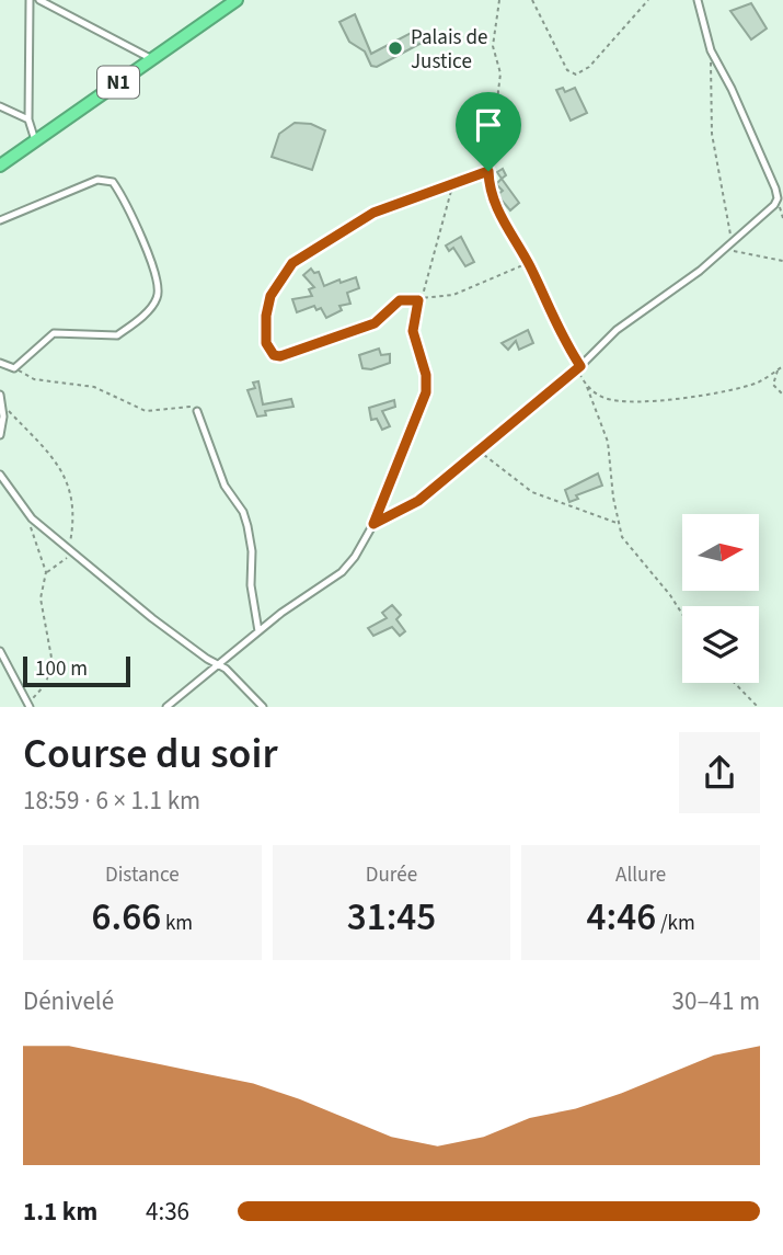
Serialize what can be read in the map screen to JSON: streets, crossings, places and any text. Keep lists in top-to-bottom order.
{
  "streets": {
    "highway": ["N1"]
  },
  "places": ["Palais de Justice"],
  "scale_bar": "100 m",
  "north": "right",
  "page": {
    "scale": "100 m",
    "heading": ["Course du soir", "18:59 · 6 × 1.1 km"],
    "stats": [
      ["Distance", "6.66 km"],
      ["Durée", "31:45"],
      ["Allure", "4:46 /km"]
    ],
    "chart": ["Dénivelé", "30–41 m"],
    "list": [
      {
        "name": "1.1 km",
        "note": "4:36"
      }
    ]
  }
}
